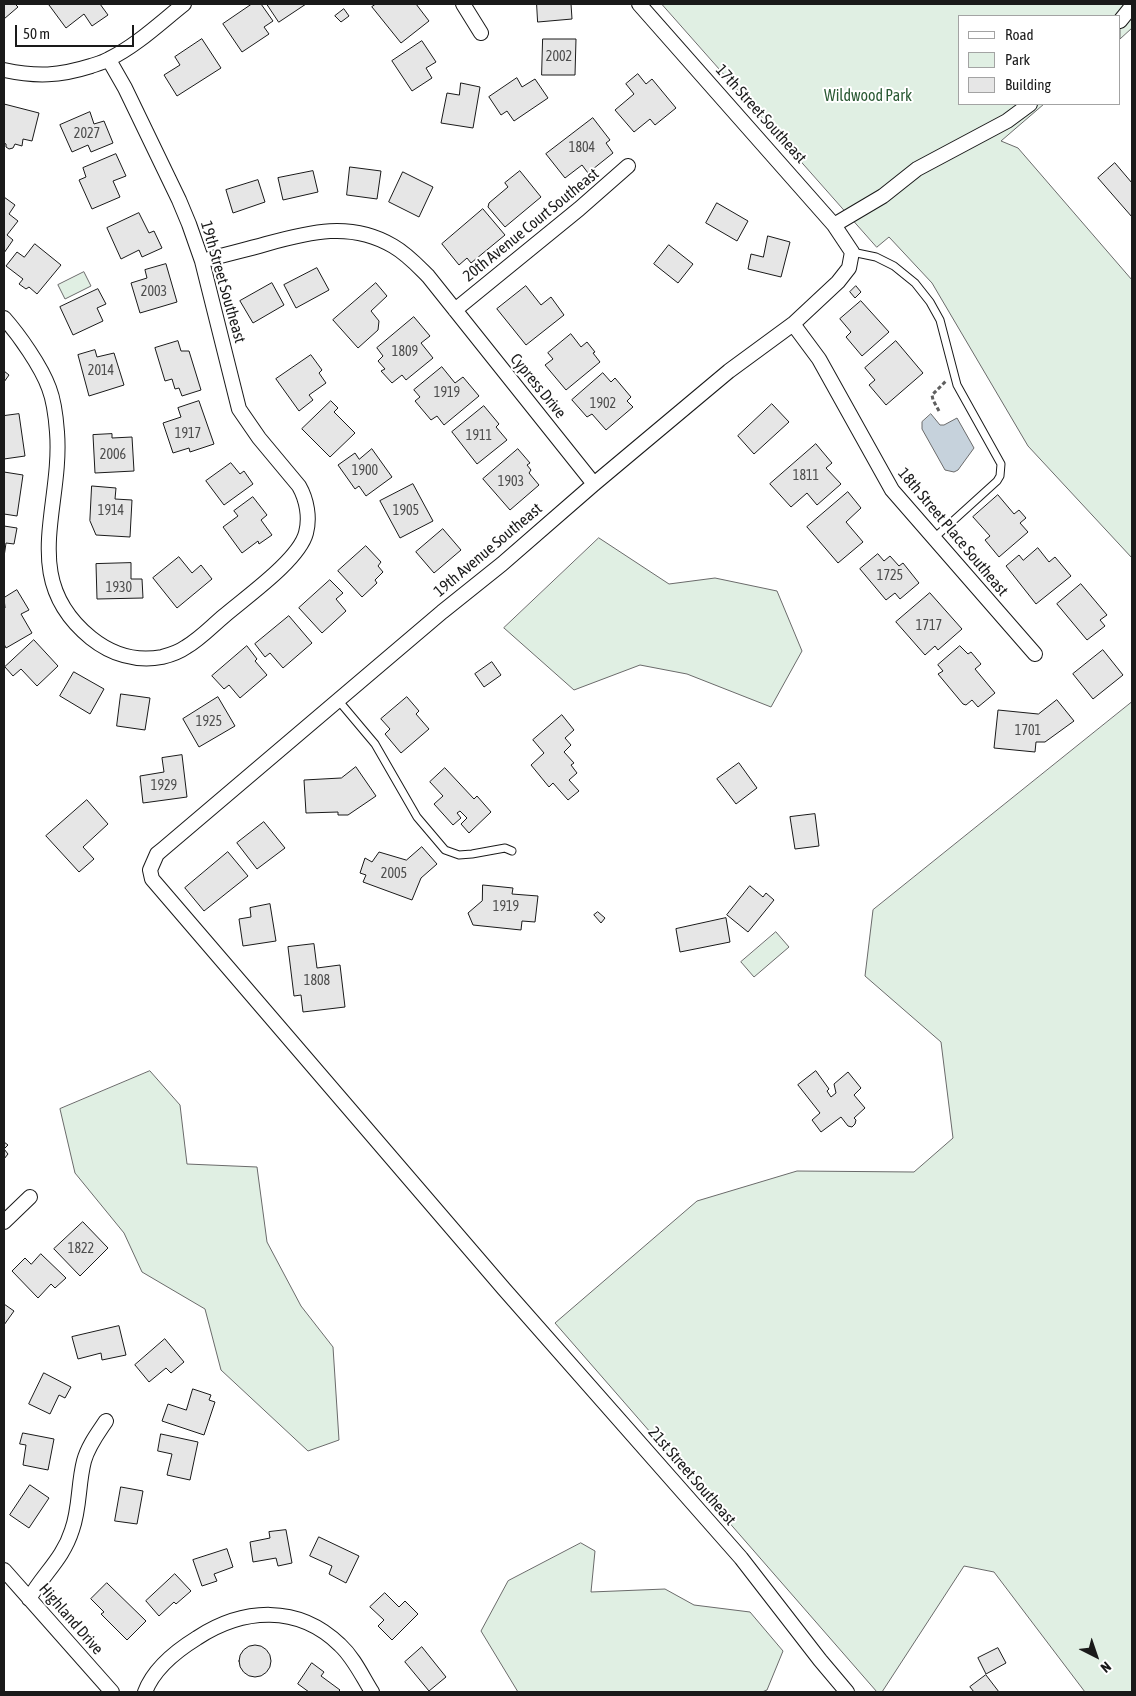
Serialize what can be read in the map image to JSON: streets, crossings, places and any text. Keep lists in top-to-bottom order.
{
  "streets": {
    "street": [
      "17th Street Southeast",
      "20th Avenue Court Southeast",
      "19th Street Southeast",
      "Cypress Drive",
      "18th Street Place Southeast",
      "19th Avenue Southeast",
      "21st Street Southeast",
      "Highland Drive"
    ]
  },
  "crossings": [
    ["17th Street Southeast", "19th Avenue Southeast"],
    ["20th Avenue Court Southeast", "Cypress Drive"],
    ["19th Street Southeast", "Cypress Drive"],
    ["Cypress Drive", "19th Avenue Southeast"],
    ["18th Street Place Southeast", "19th Avenue Southeast"],
    ["19th Avenue Southeast", "21st Street Southeast"]
  ],
  "parks": ["Wildwood Park"],
  "house_numbers": [
    "2002",
    "2027",
    "1804",
    "2003",
    "1809",
    "2014",
    "1919",
    "1902",
    "1917",
    "1911",
    "2006",
    "1900",
    "1811",
    "1903",
    "1914",
    "1905",
    "1725",
    "1930",
    "1717",
    "1925",
    "1701",
    "1929",
    "2005",
    "1919",
    "1808",
    "1822"
  ],
  "legend": ["Road", "Park", "Building"],
  "scale_bar": "50 m",
  "north": "bottom right"
}
